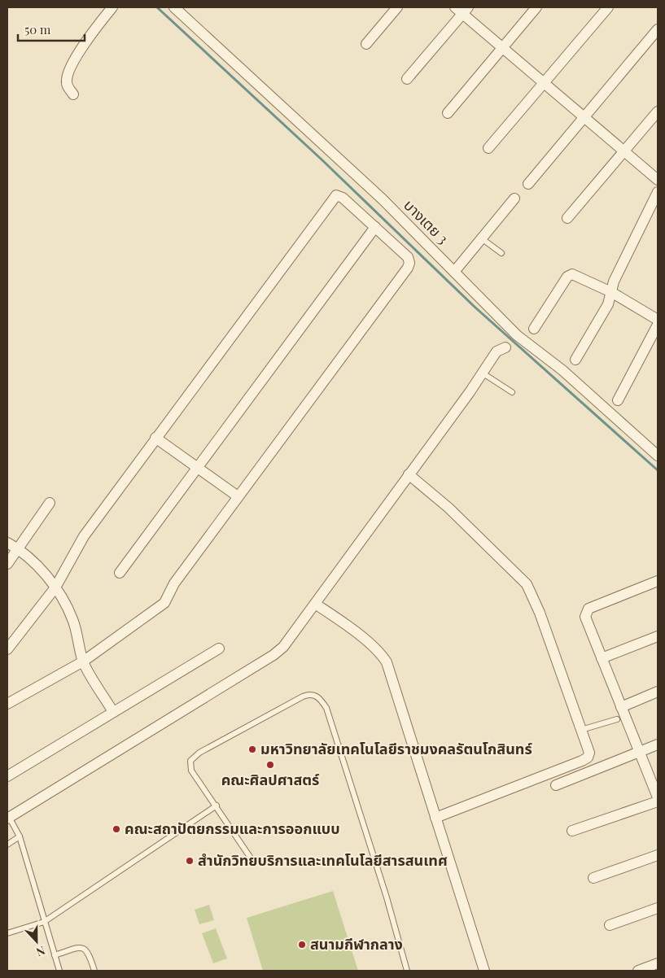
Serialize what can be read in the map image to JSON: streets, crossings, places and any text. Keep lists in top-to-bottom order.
{
  "streets": {
    "street": ["บางเตย 3"]
  },
  "places": [
    "มหาวิทยาลัยเทคโนโลยีราชมงคลรัตนโกสินทร์",
    "คณะศิลปศาสตร์",
    "คณะสถาปัตยกรรมและการออกแบบ",
    "สำนักวิทยบริการและเทคโนโลยีสารสนเทศ",
    "สนามกีฬากลาง"
  ],
  "scale_bar": "50 m",
  "north": "bottom"
}
